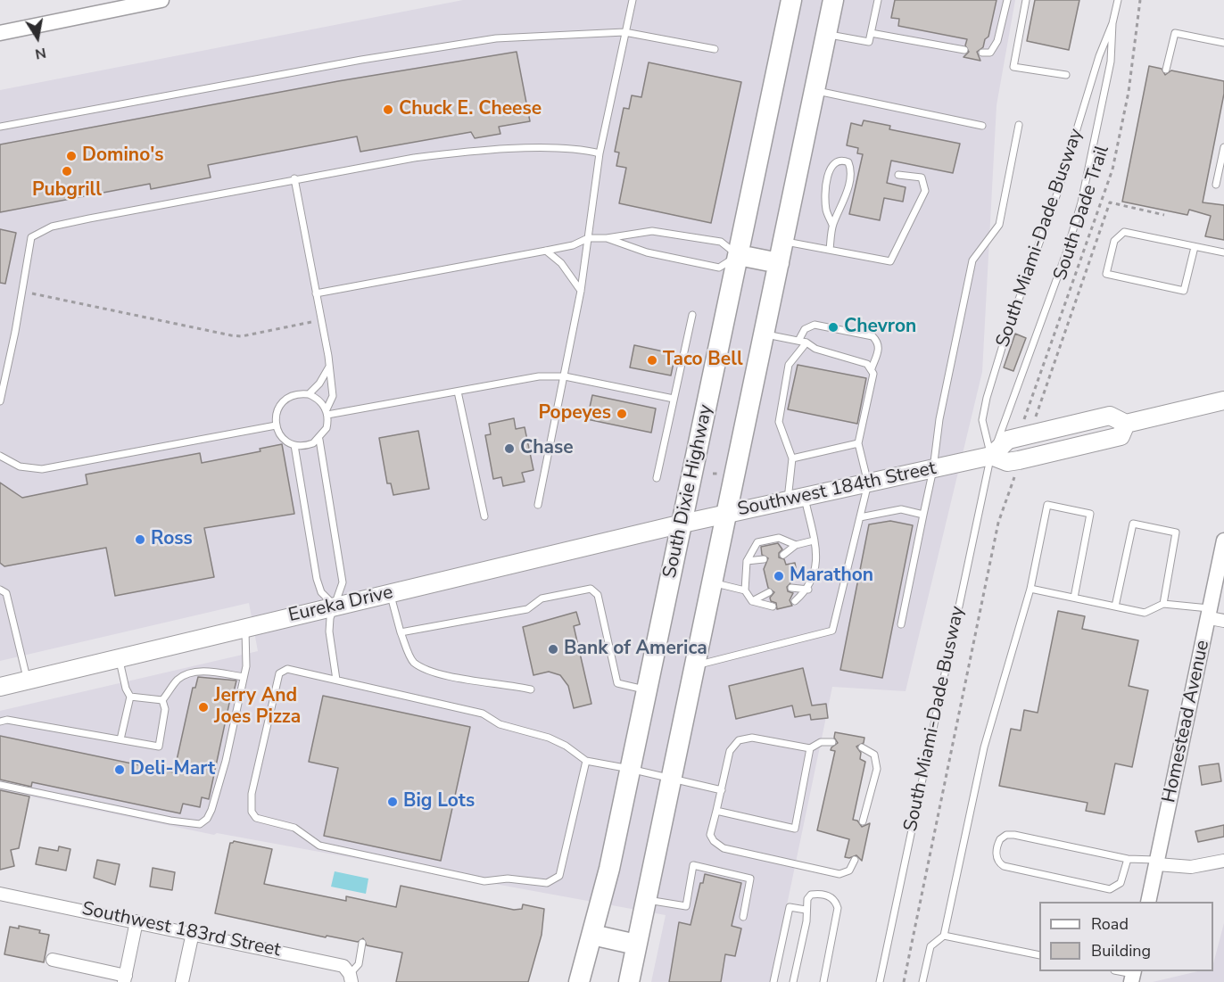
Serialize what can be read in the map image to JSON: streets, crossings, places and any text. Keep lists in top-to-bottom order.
{
  "streets": {
    "highway": ["South Dixie Highway"],
    "main road": ["Southwest 184th Street", "Eureka Drive"],
    "street": ["Homestead Avenue", "Southwest 183rd Street"],
    "lane": ["South Miami-Dade Busway"],
    "path": ["South Dade Trail"]
  },
  "crossings": [
    ["South Miami-Dade Busway", "Southwest 184th Street"],
    ["Southwest 184th Street", "South Dixie Highway"],
    ["Southwest 184th Street", "Eureka Drive"],
    ["South Dixie Highway", "Eureka Drive"]
  ],
  "places": [
    "Chuck E. Cheese",
    "Domino's",
    "Pubgrill",
    "Chevron",
    "Taco Bell",
    "Popeyes",
    "Chase",
    "Ross",
    "Marathon",
    "Bank of America",
    "Jerry And Joes Pizza",
    "Deli-Mart",
    "Big Lots"
  ],
  "legend": ["Road", "Building"],
  "north": "bottom"
}
